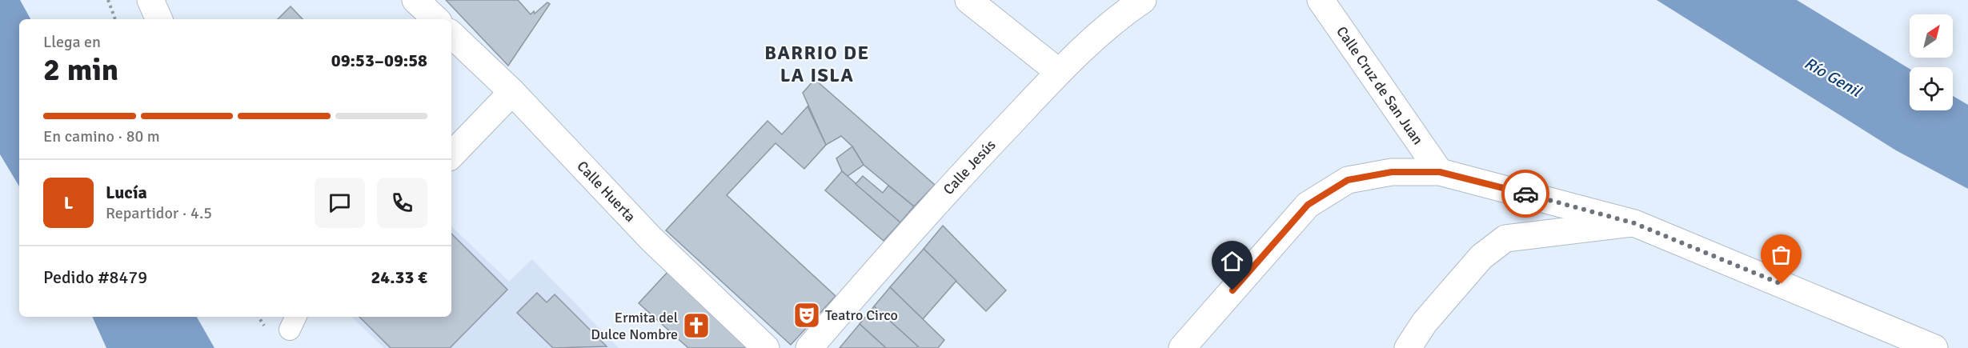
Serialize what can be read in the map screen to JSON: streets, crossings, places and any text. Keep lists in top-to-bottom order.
{
  "streets": {
    "street": ["Calle Cruz de San Juan", "Calle Jesús", "Calle Huerta"]
  },
  "districts": ["BARRIO DE LA ISLA"],
  "water": ["Río Genil"],
  "places": {
    "theatre": ["Teatro Circo"],
    "church": ["Ermita del Dulce Nombre"]
  },
  "north": "top right",
  "page": {
    "heading": ["2 min", "Llega en", "09:53–09:58"],
    "panel": [
      "Lucía",
      "Repartidor · 4.5",
      "Pedido #8479",
      "24.33 €"
    ],
    "bar": "En camino · 80 m",
    "round": "L"
  }
}
